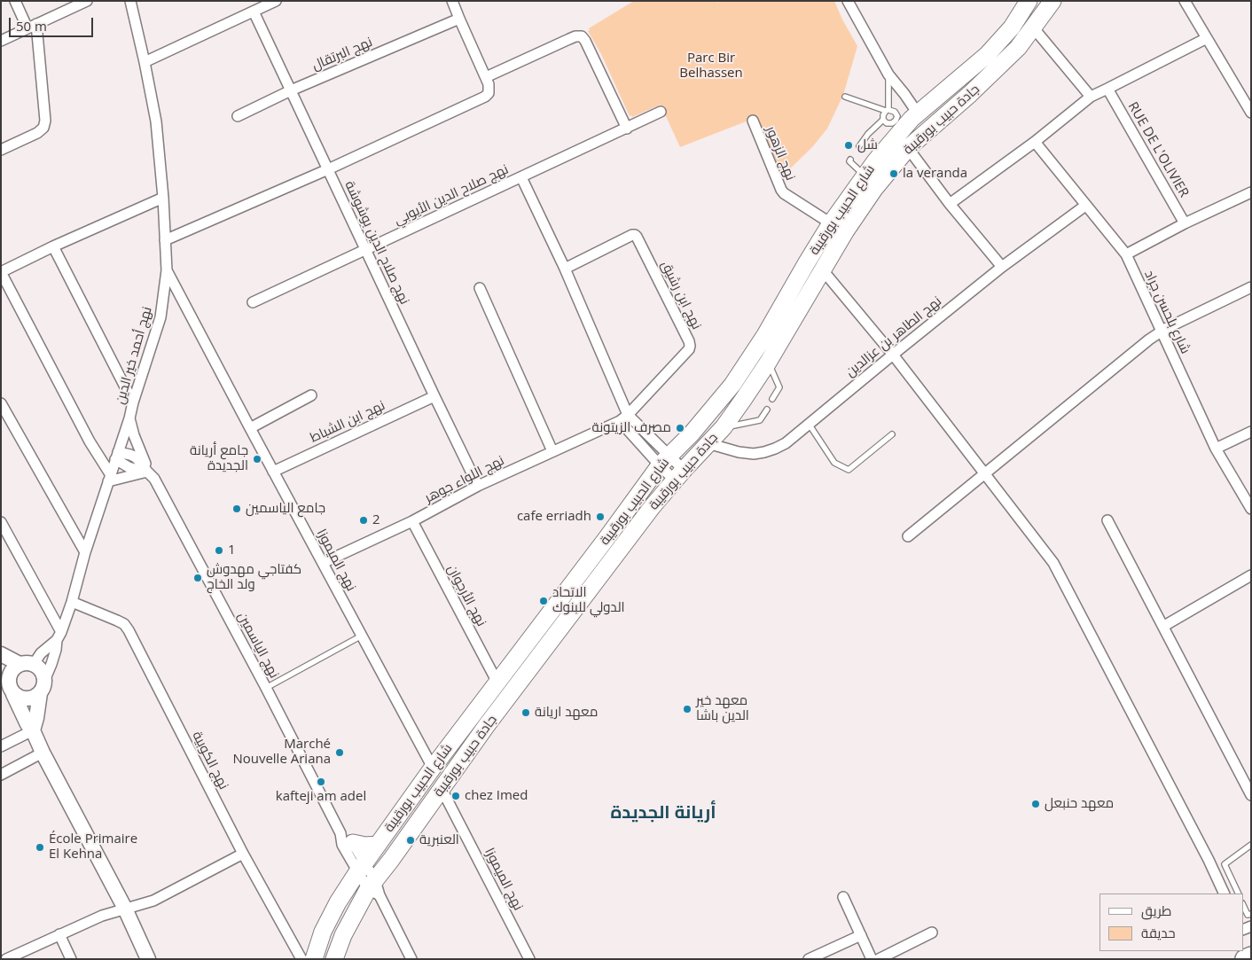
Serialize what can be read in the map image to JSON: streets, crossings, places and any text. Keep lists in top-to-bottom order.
{
  "streets": {
    "main road": ["جادة حبيب بورقيبة", "شارع الحبيب بورقيبة"],
    "street": [
      "نهج البرتقال",
      "RUE DE L'OLIVIER",
      "نهج الزهور",
      "نهج صلاح الدين الأيوبي",
      "نهج صلاح الدين بوشوشة",
      "نهج ابن رشيق",
      "شارع بلحسن جراد",
      "نهج الطاهر بن عزالدين",
      "نهج أحمد خير الدين",
      "نهج ابن الشباط",
      "نهج اللواء جوهر",
      "نهج الميموزا",
      "نهج الأرجوان",
      "نهج الياسمين",
      "نهج الكوبية"
    ]
  },
  "crossings": [
    ["نهج البرتقال", "نهج صلاح الدين بوشوشة"],
    ["جادة حبيب بورقيبة", "شارع الحبيب بورقيبة"],
    ["جادة حبيب بورقيبة", "نهج الطاهر بن عزالدين"],
    ["جادة حبيب بورقيبة", "نهج الميموزا"],
    ["جادة حبيب بورقيبة", "نهج الياسمين"],
    ["نهج الزهور", "شارع الحبيب بورقيبة"],
    ["نهج صلاح الدين الأيوبي", "نهج صلاح الدين بوشوشة"],
    ["شارع الحبيب بورقيبة", "نهج الميموزا"],
    ["شارع الحبيب بورقيبة", "نهج الأرجوان"],
    ["شارع الحبيب بورقيبة", "نهج الياسمين"],
    ["نهج صلاح الدين بوشوشة", "نهج ابن الشباط"],
    ["نهج صلاح الدين بوشوشة", "نهج اللواء جوهر"],
    ["نهج ابن رشيق", "نهج اللواء جوهر"],
    ["شارع بلحسن جراد", "نهج الطاهر بن عزالدين"],
    ["نهج أحمد خير الدين", "نهج الميموزا"],
    ["نهج أحمد خير الدين", "نهج الياسمين"],
    ["نهج أحمد خير الدين", "نهج الكوبية"],
    ["نهج ابن الشباط", "نهج الميموزا"],
    ["نهج اللواء جوهر", "نهج الميموزا"],
    ["نهج اللواء جوهر", "نهج الأرجوان"]
  ],
  "districts": ["أريانة الجديدة"],
  "parks": ["Parc Bir Belhassen"],
  "places": [
    "شل",
    "la veranda",
    "مصرف الزيتونة",
    "جامع أريانة الجديدة",
    "جامع الياسمين",
    "cafe erriadh",
    "2",
    "1",
    "كفتاجي مهدوش ولد الخاج",
    "الاتحاد الدولي للبنوك",
    "معهد خير الدين باشا",
    "معهد اريانة",
    "Marché Nouvelle Ariana",
    "kafteji am adel",
    "chez Imed",
    "معهد حنبعل",
    "العنبرية",
    "École Primaire El Kehna"
  ],
  "legend": ["طريق", "حديقة"],
  "scale_bar": "50 m"
}
